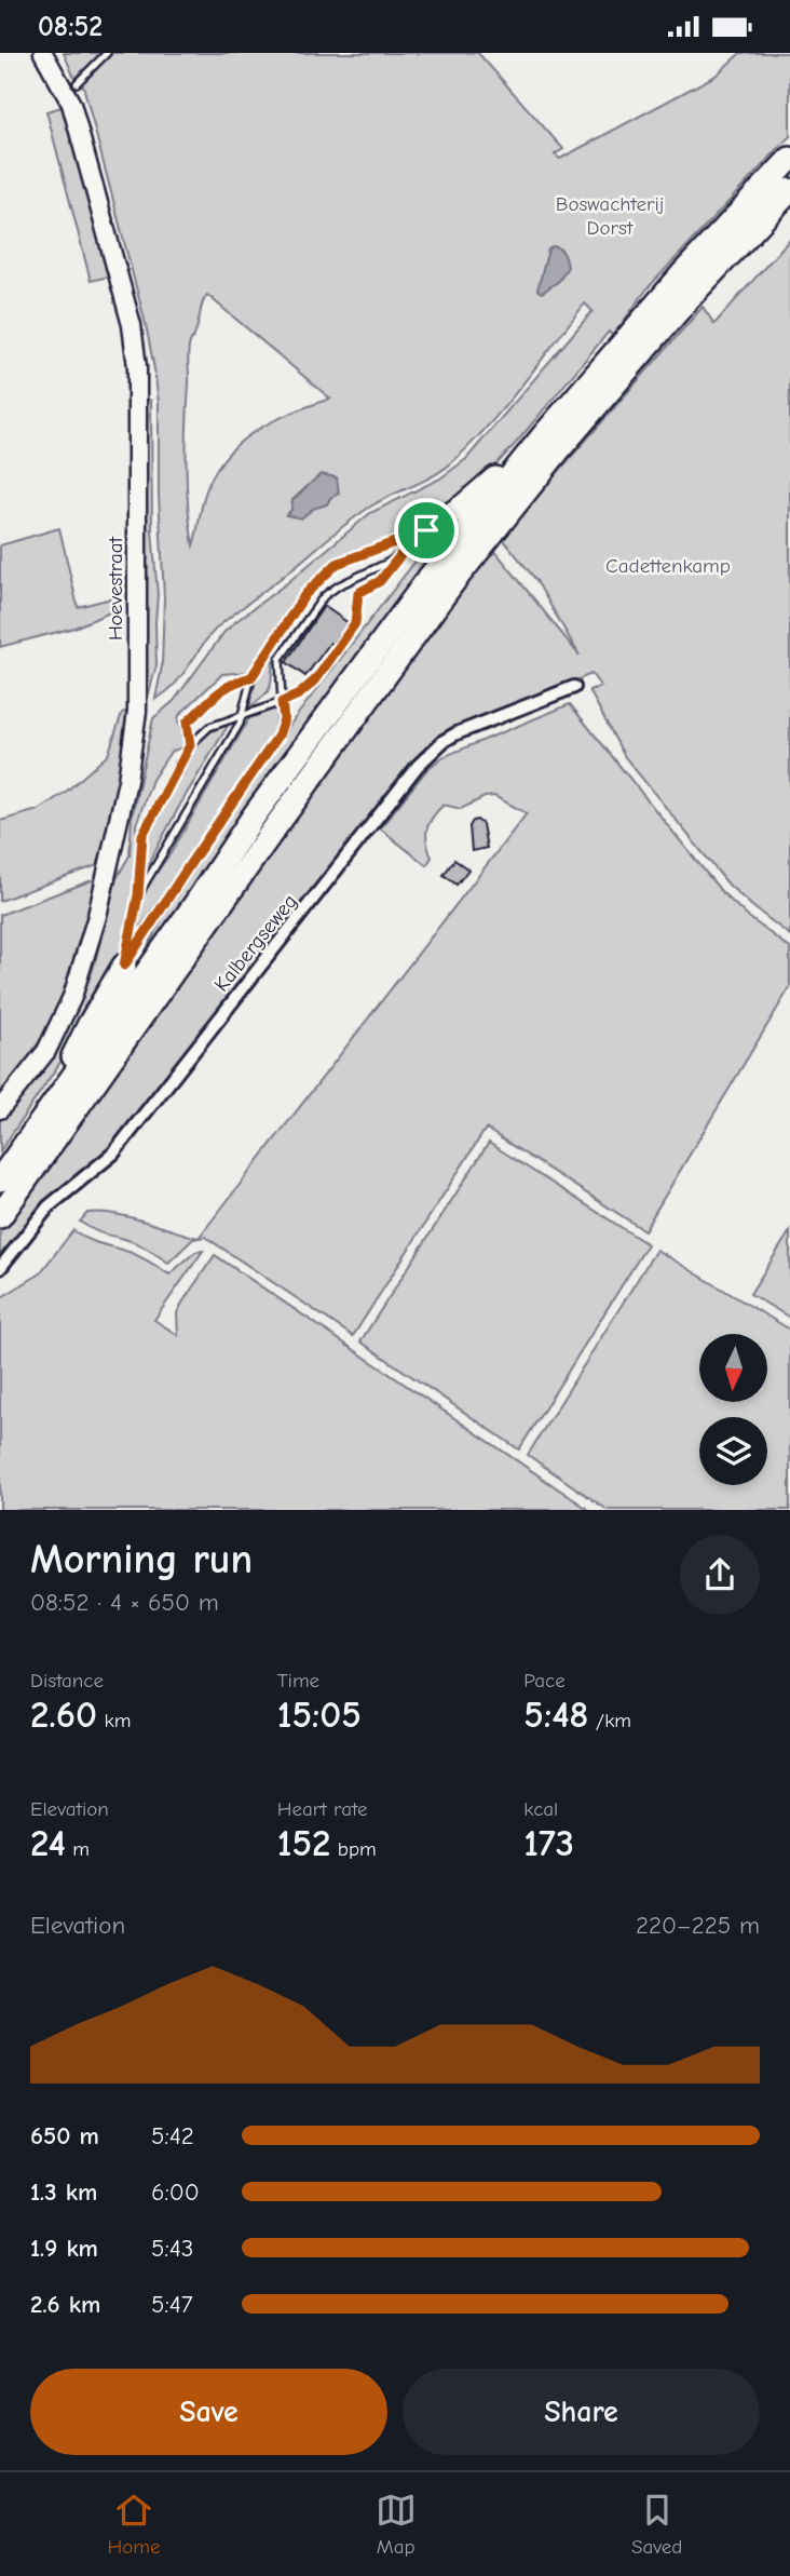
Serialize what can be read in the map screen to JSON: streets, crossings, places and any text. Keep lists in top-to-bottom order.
{
  "streets": {
    "street": ["Hoevestraat", "Kalbergseweg"]
  },
  "parks": ["Boswachterij Dorst", "Cadettenkamp"],
  "north": "bottom",
  "page": {
    "status": "08:52",
    "heading": ["Morning run", "08:52 · 4 × 650 m"],
    "stats": [
      ["Distance", "2.60 km"],
      ["Time", "15:05"],
      ["Pace", "5:48 /km"],
      ["Elevation", "24 m"],
      ["Heart rate", "152 bpm"],
      ["kcal", "173"]
    ],
    "chart": ["Elevation", "220–225 m"],
    "list": [
      {
        "name": "650 m",
        "note": "5:42"
      },
      {
        "name": "1.3 km",
        "note": "6:00"
      },
      {
        "name": "1.9 km",
        "note": "5:43"
      },
      {
        "name": "2.6 km",
        "note": "5:47"
      }
    ],
    "buttons": ["Save", "Share"],
    "tabs": ["Home", "Map", "Saved"]
  }
}
